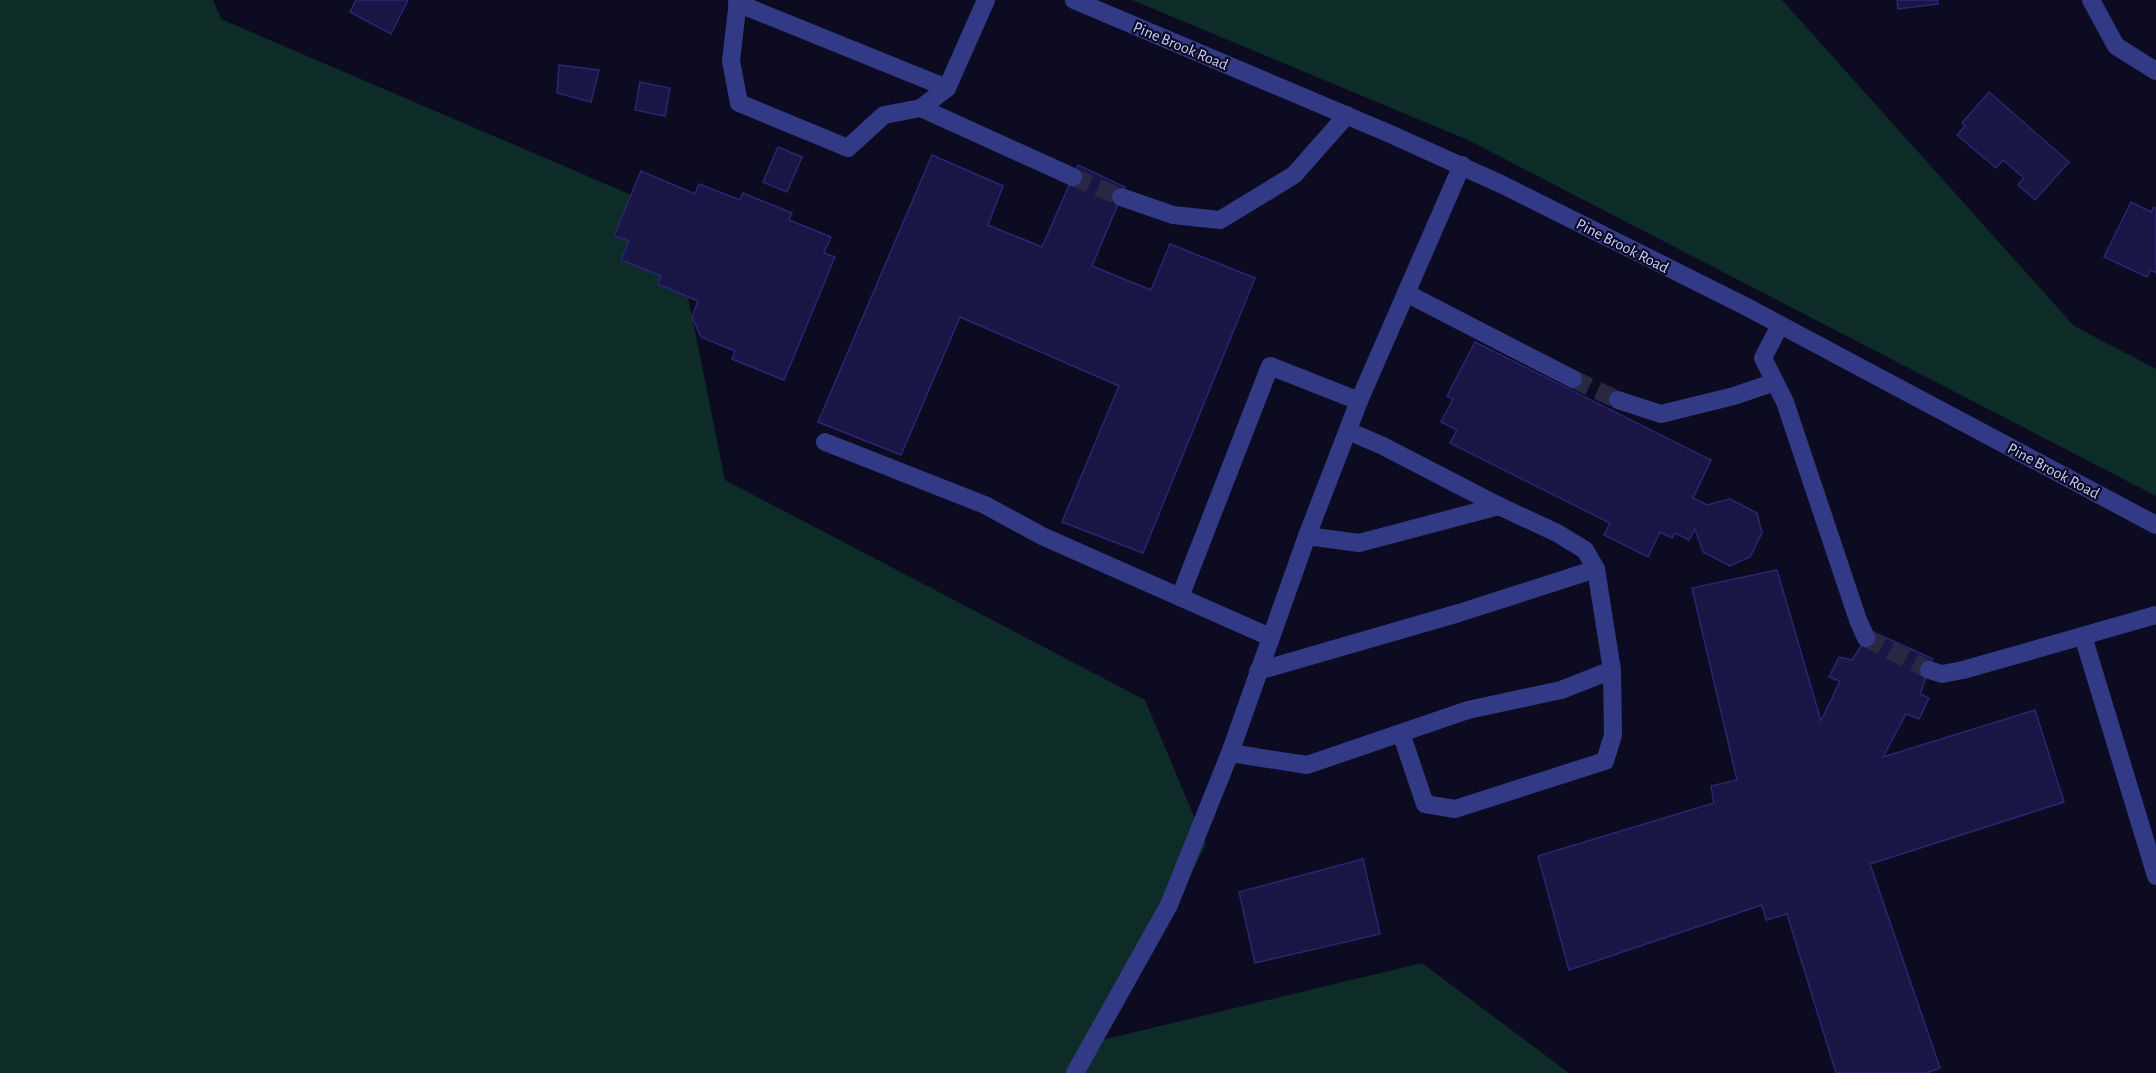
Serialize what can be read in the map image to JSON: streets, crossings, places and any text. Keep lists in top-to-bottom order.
{
  "streets": {
    "street": ["Pine Brook Road"]
  }
}
